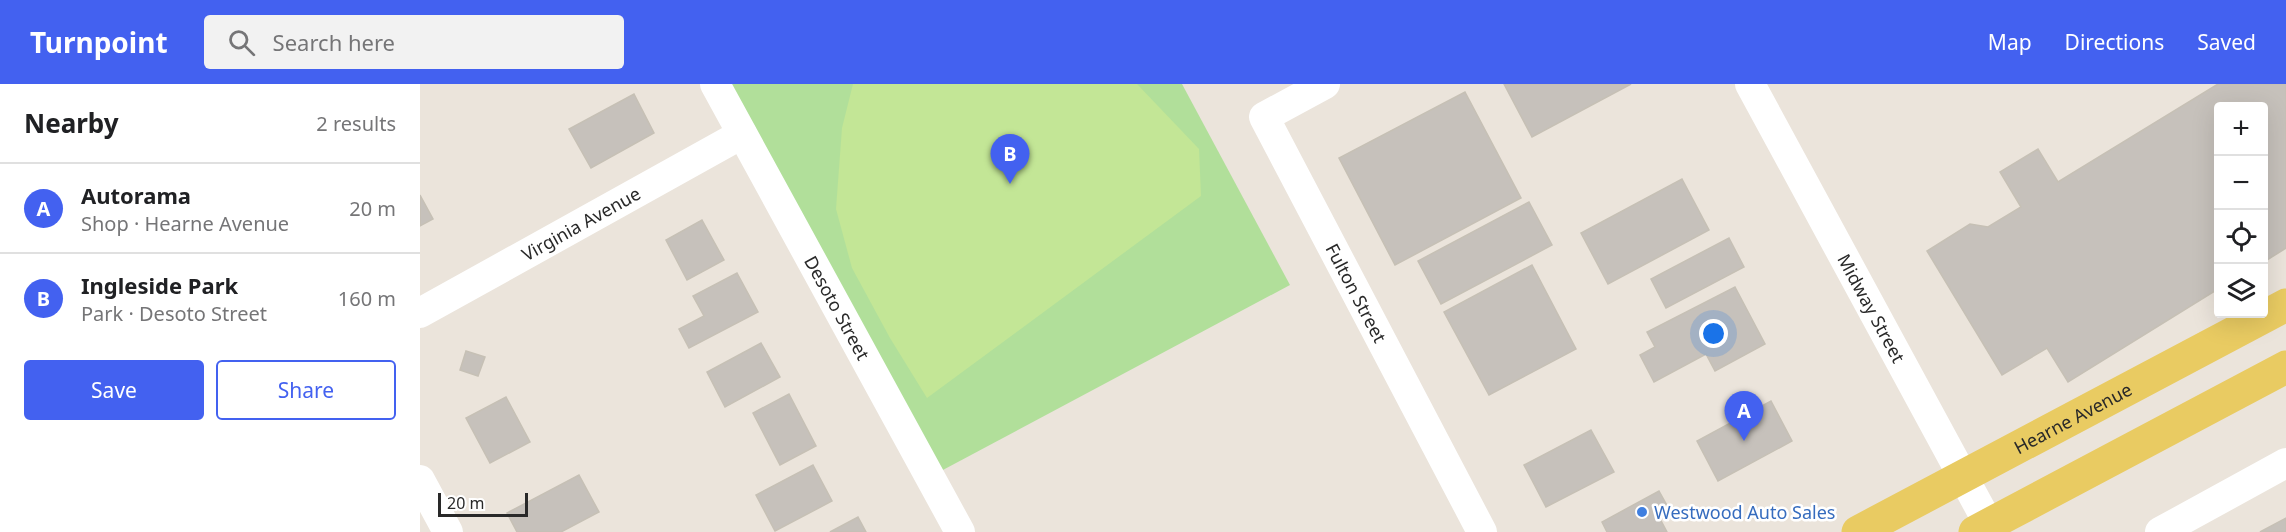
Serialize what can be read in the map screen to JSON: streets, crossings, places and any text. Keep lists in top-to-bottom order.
{
  "streets": {
    "main road": ["Hearne Avenue"],
    "street": [
      "Virginia Avenue",
      "Fulton Street",
      "Desoto Street",
      "Midway Street"
    ]
  },
  "crossings": [
    ["Virginia Avenue", "Desoto Street"],
    ["Midway Street", "Hearne Avenue"]
  ],
  "places": ["Westwood Auto Sales"],
  "scale_bar": "20 m",
  "page": {
    "header": "Turnpoint",
    "search": "Search here",
    "nav": ["Map", "Directions", "Saved"],
    "heading": ["Nearby", "2 results"],
    "map_buttons": ["+", "−"],
    "pins": ["B", "A"],
    "list": [
      {
        "mark": "A",
        "name": "Autorama",
        "note": "Shop · Hearne Avenue",
        "value": "20 m"
      },
      {
        "mark": "B",
        "name": "Ingleside Park",
        "note": "Park · Desoto Street",
        "value": "160 m"
      }
    ],
    "buttons": ["Save", "Share"],
    "scale": "20 m"
  }
}
